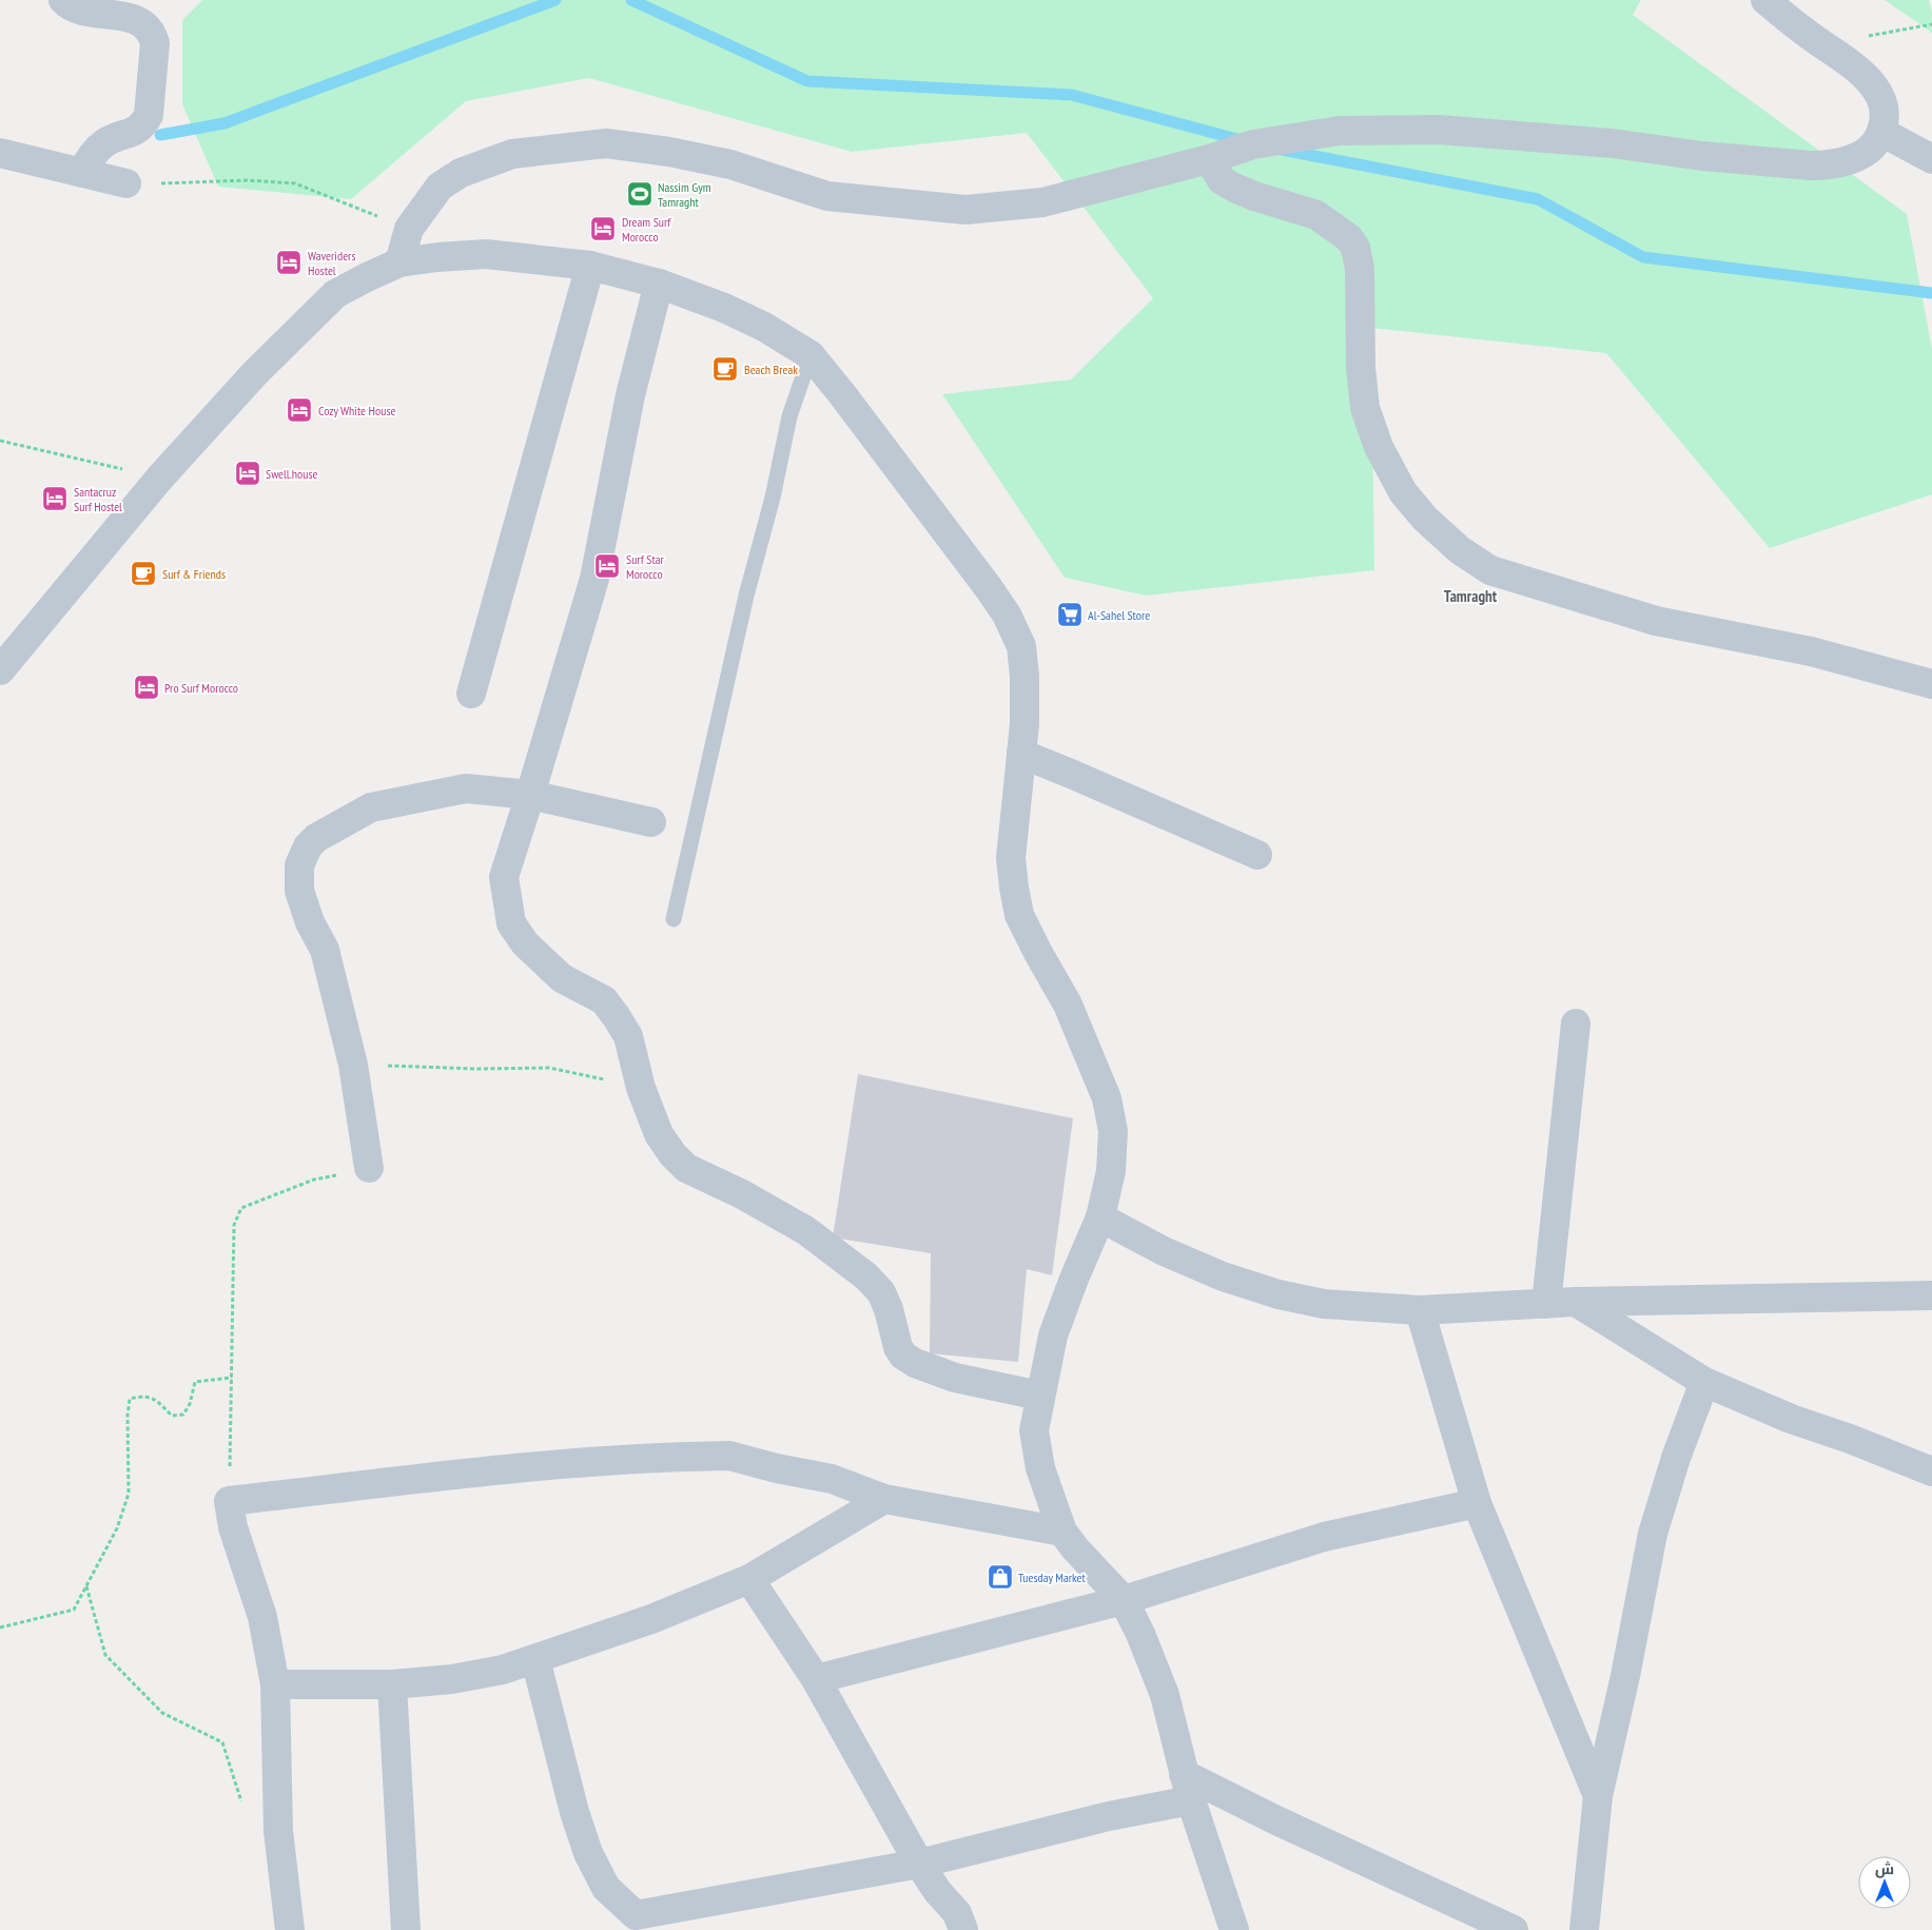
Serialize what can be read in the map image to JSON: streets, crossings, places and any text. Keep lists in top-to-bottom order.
{
  "districts": ["Tamraght"],
  "places": {
    "sports": ["Nassim Gym Tamraght"],
    "hotel": [
      "Dream Surf Morocco",
      "Waveriders Hostel",
      "Cozy White House",
      "Swell.house",
      "Santacruz Surf Hostel",
      "Surf Star Morocco",
      "Pro Surf Morocco"
    ],
    "cafe": ["Beach Break", "Surf & Friends"],
    "supermarket": ["Al-Sahel Store"],
    "shop": ["Tuesday Market"]
  },
  "north": "top"
}
